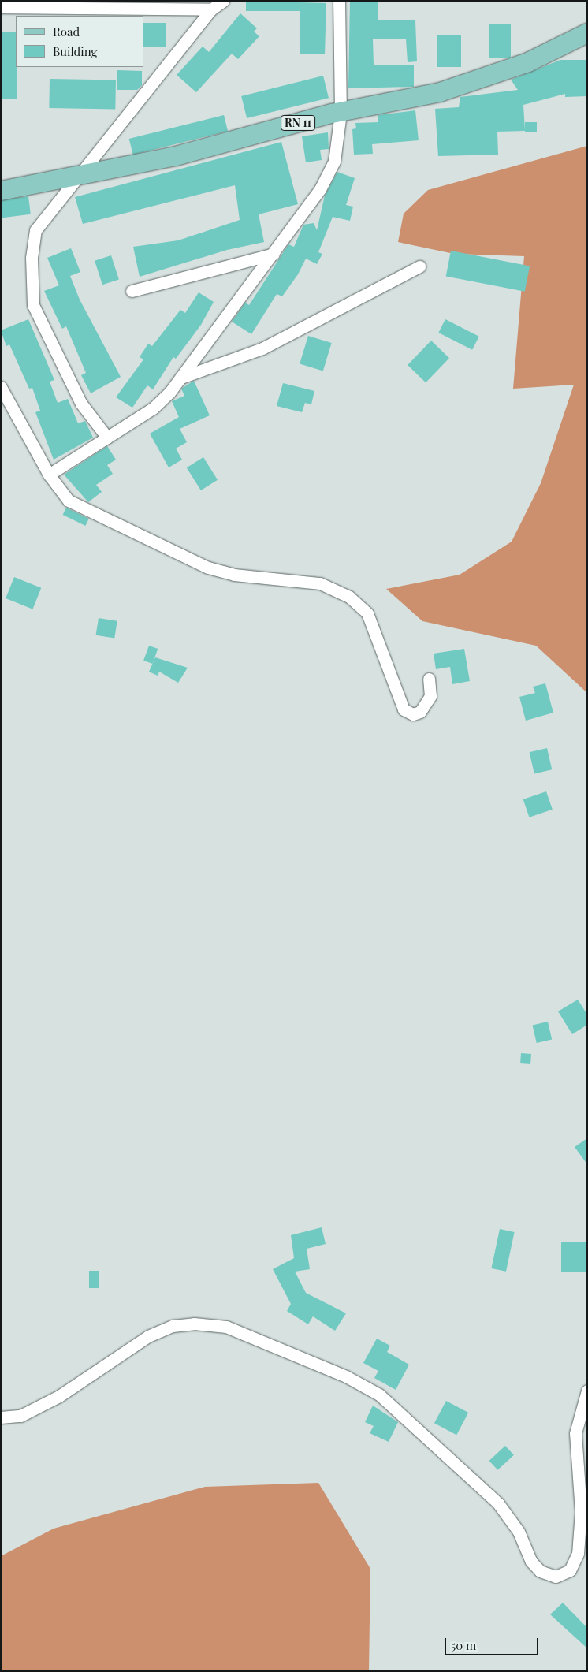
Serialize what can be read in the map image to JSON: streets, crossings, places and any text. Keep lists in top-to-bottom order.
{
  "streets": {
    "main road": ["RN 11"]
  },
  "legend": ["Road", "Building"],
  "scale_bar": "50 m"
}
